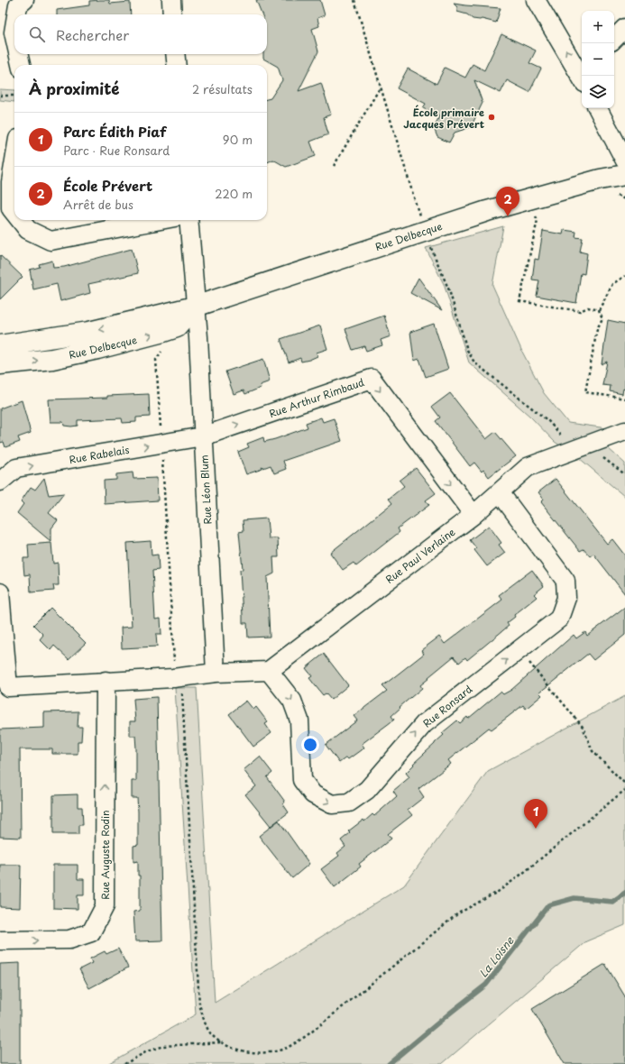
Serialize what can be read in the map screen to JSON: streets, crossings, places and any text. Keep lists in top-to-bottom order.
{
  "streets": {
    "street": [
      "Rue Delbecque",
      "Rue Arthur Rimbaud",
      "Rue Rabelais",
      "Rue Léon Blum",
      "Rue Paul Verlaine",
      "Rue Ronsard",
      "Rue Auguste Rodin"
    ]
  },
  "crossings": [
    ["Rue Delbecque", "Rue Léon Blum"],
    ["Rue Arthur Rimbaud", "Rue Rabelais"],
    ["Rue Arthur Rimbaud", "Rue Léon Blum"],
    ["Rue Arthur Rimbaud", "Rue Paul Verlaine"],
    ["Rue Rabelais", "Rue Léon Blum"],
    ["Rue Paul Verlaine", "Rue Ronsard"]
  ],
  "one_way": ["Rue Arthur Rimbaud", "Rue Rabelais", "Rue Auguste Rodin"],
  "water": ["La Loisne"],
  "places": ["École primaire Jacques Prévert"],
  "page": {
    "map_buttons": ["+", "−"],
    "search": "Rechercher",
    "heading": ["À proximité", "2 résultats"],
    "list": [
      {
        "mark": "1",
        "name": "Parc Édith Piaf",
        "note": "Parc · Rue Ronsard",
        "value": "90 m"
      },
      {
        "mark": "2",
        "name": "École Prévert",
        "note": "Arrêt de bus",
        "value": "220 m"
      }
    ],
    "pins": ["2", "1"]
  }
}
